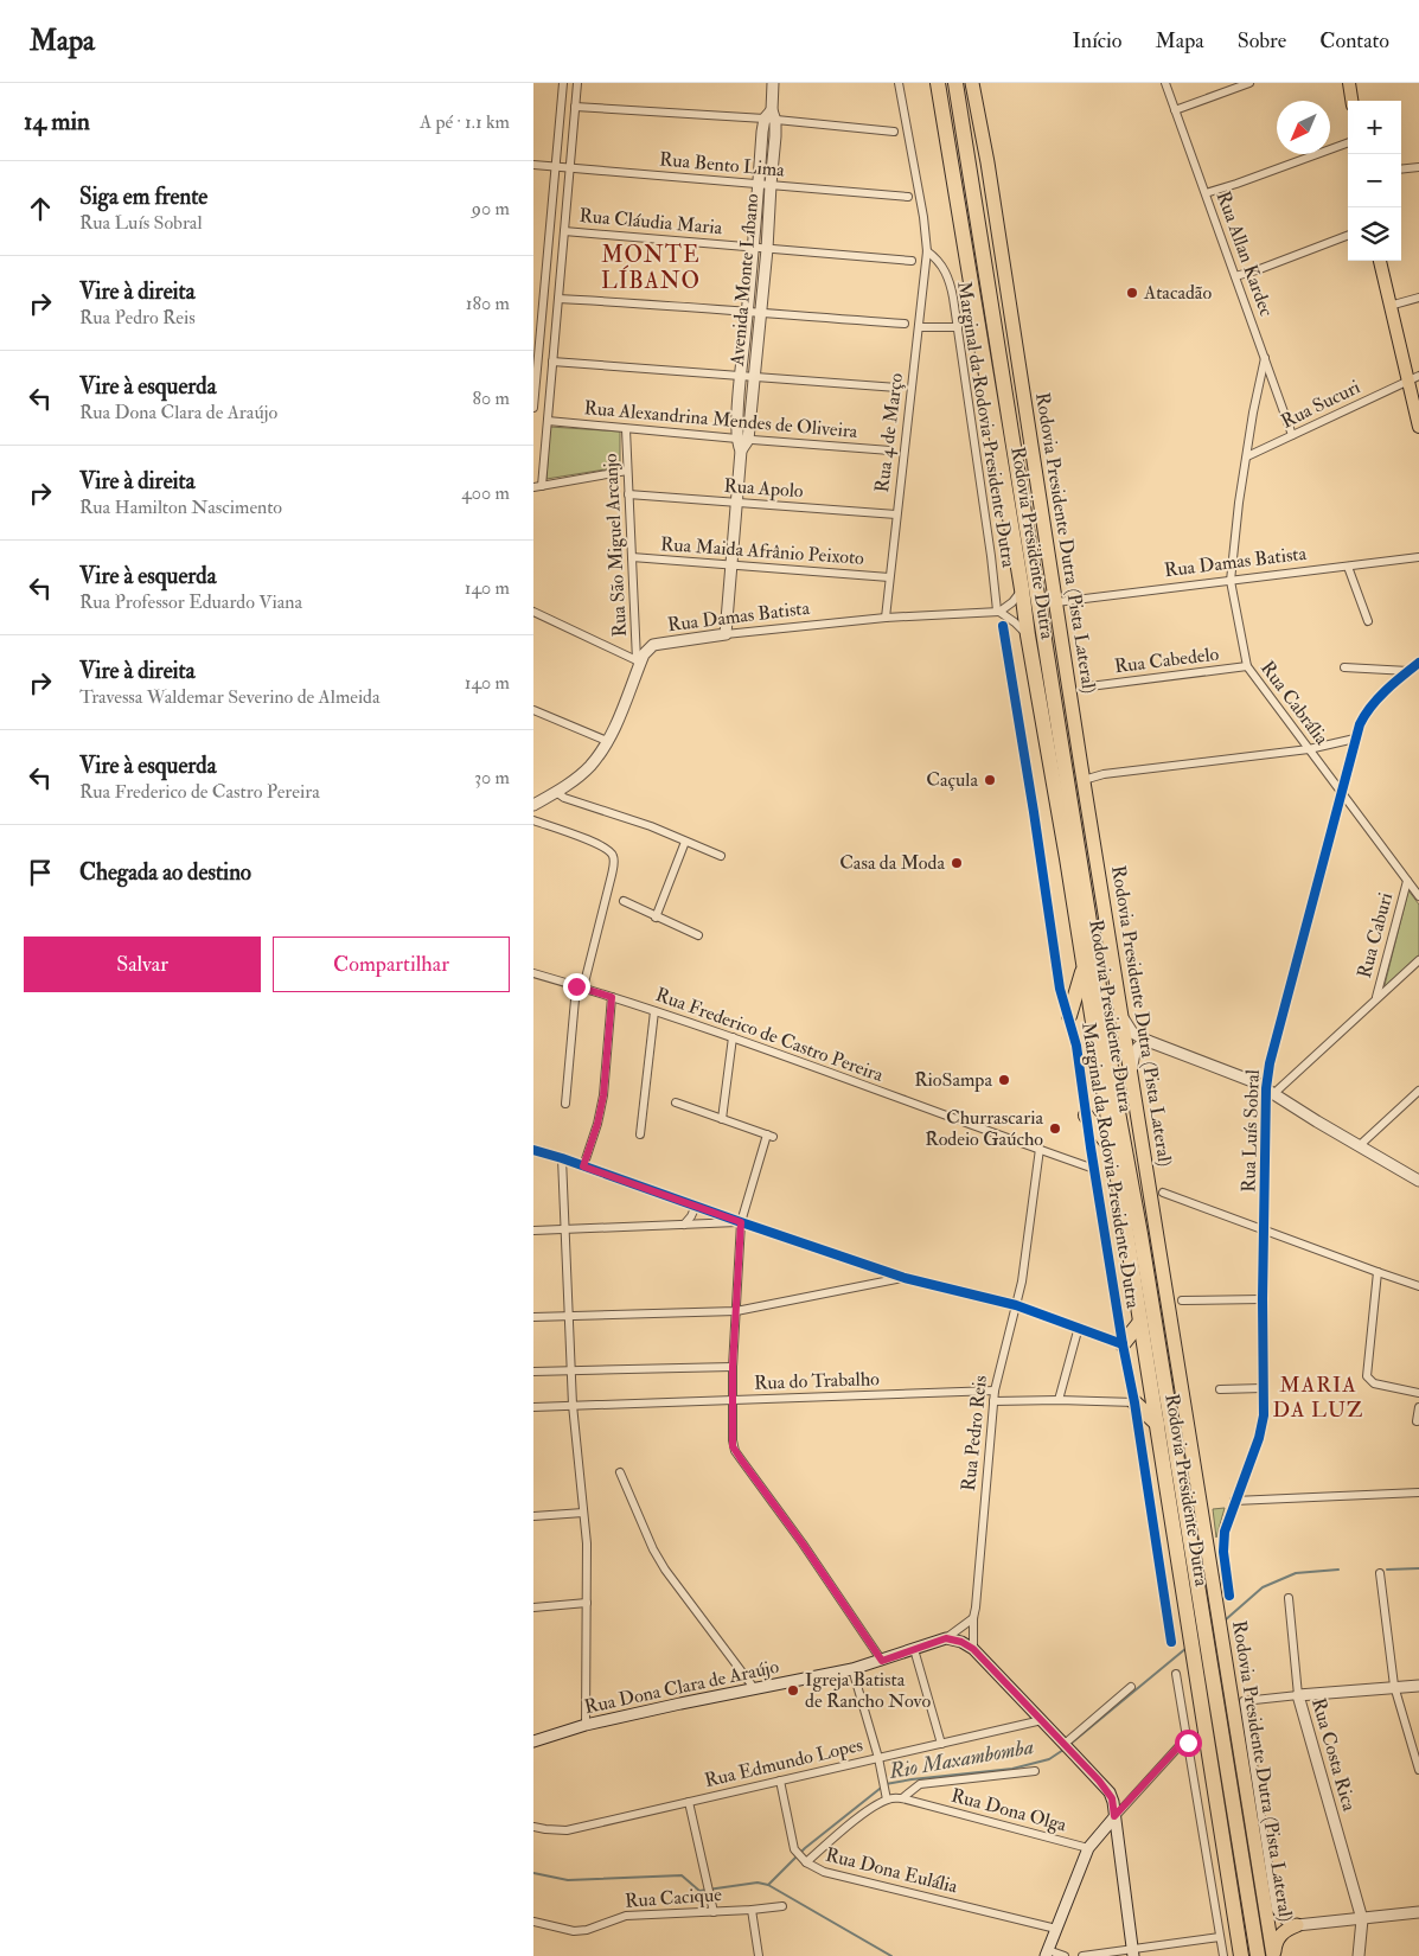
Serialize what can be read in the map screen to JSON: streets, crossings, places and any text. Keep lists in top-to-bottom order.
{
  "streets": {
    "highway": ["Rodovia Presidente Dutra", "Rodovia Presidente Dutra (Pista Lateral)"],
    "street": [
      "Rua Bento Lima",
      "Rua Cláudia Maria",
      "Rua Allan Kardec",
      "Avenida Monte Líbano",
      "Rua Sucuri",
      "Rua Alexandrina Mendes de Oliveira",
      "Marginal da Rodovia Presidente Dutra",
      "Rua 4 de Março",
      "Rua Apolo",
      "Rua São Miguel Arcanjo",
      "Rua Maida Afrânio Peixoto",
      "Rua Damas Batista",
      "Rua Cabedelo",
      "Rua Cabrália",
      "Rua Caburi",
      "Rua Frederico de Castro Pereira",
      "Rua Luís Sobral",
      "Rua do Trabalho",
      "Rua Pedro Reis",
      "Rua Dona Clara de Araújo",
      "Rua Costa Rica",
      "Rua Edmundo Lopes",
      "Rua Dona Olga",
      "Rua Dona Eulália",
      "Rua Cacique"
    ]
  },
  "crossings": [
    ["Rua Bento Lima", "Avenida Monte Líbano"],
    ["Rua Cláudia Maria", "Avenida Monte Líbano"],
    ["Rua Allan Kardec", "Rua Sucuri"],
    ["Rua Allan Kardec", "Rua Cabrália"],
    ["Avenida Monte Líbano", "Rua Alexandrina Mendes de Oliveira"],
    ["Avenida Monte Líbano", "Rua Apolo"],
    ["Avenida Monte Líbano", "Rua Maida Afrânio Peixoto"],
    ["Avenida Monte Líbano", "Rua Damas Batista"],
    ["Rua Sucuri", "Rua Cabrália"],
    ["Rua Alexandrina Mendes de Oliveira", "Rua São Miguel Arcanjo"],
    ["Marginal da Rodovia Presidente Dutra", "Rua 4 de Março"],
    ["Marginal da Rodovia Presidente Dutra", "Rua Damas Batista"],
    ["Marginal da Rodovia Presidente Dutra", "Rua Frederico de Castro Pereira"],
    ["Rua 4 de Março", "Rua Apolo"],
    ["Rua 4 de Março", "Rua Maida Afrânio Peixoto"],
    ["Rua 4 de Março", "Rua Damas Batista"],
    ["Rua Apolo", "Rua São Miguel Arcanjo"],
    ["Rodovia Presidente Dutra (Pista Lateral)", "Rua Damas Batista"],
    ["Rua São Miguel Arcanjo", "Rua Maida Afrânio Peixoto"],
    ["Rua São Miguel Arcanjo", "Rua Damas Batista"],
    ["Rua Damas Batista", "Rua Cabrália"],
    ["Rua Cabedelo", "Rua Cabrália"],
    ["Rua Cabrália", "Rua Caburi"],
    ["Rua Cabrália", "Rua Luís Sobral"],
    ["Rua Frederico de Castro Pereira", "Rua Pedro Reis"],
    ["Rua do Trabalho", "Rua Pedro Reis"],
    ["Rua Edmundo Lopes", "Rua Dona Eulália"]
  ],
  "districts": ["MONTE LÍBANO", "MARIA DA LUZ"],
  "water": ["Rio Maxambomba"],
  "places": [
    "Atacadão",
    "Caçula",
    "Casa da Moda",
    "RioSampa",
    "Churrascaria Rodeio Gaúcho",
    "Igreja Batista de Rancho Novo"
  ],
  "north": "bottom left",
  "page": {
    "header": "Mapa",
    "nav": [
      "Início",
      "Mapa",
      "Sobre",
      "Contato"
    ],
    "heading": ["14 min", "A pé · 1.1 km"],
    "map_buttons": ["+", "−"],
    "list": [
      ["Siga em frente", "Rua Luís Sobral", "90 m"],
      ["Vire à direita", "Rua Pedro Reis", "180 m"],
      ["Vire à esquerda", "Rua Dona Clara de Araújo", "80 m"],
      ["Vire à direita", "Rua Hamilton Nascimento", "400 m"],
      ["Vire à esquerda", "Rua Professor Eduardo Viana", "140 m"],
      ["Vire à direita", "Travessa Waldemar Severino de Almeida", "140 m"],
      ["Vire à esquerda", "Rua Frederico de Castro Pereira", "30 m"],
      "Chegada ao destino"
    ],
    "buttons": ["Salvar", "Compartilhar"]
  }
}
